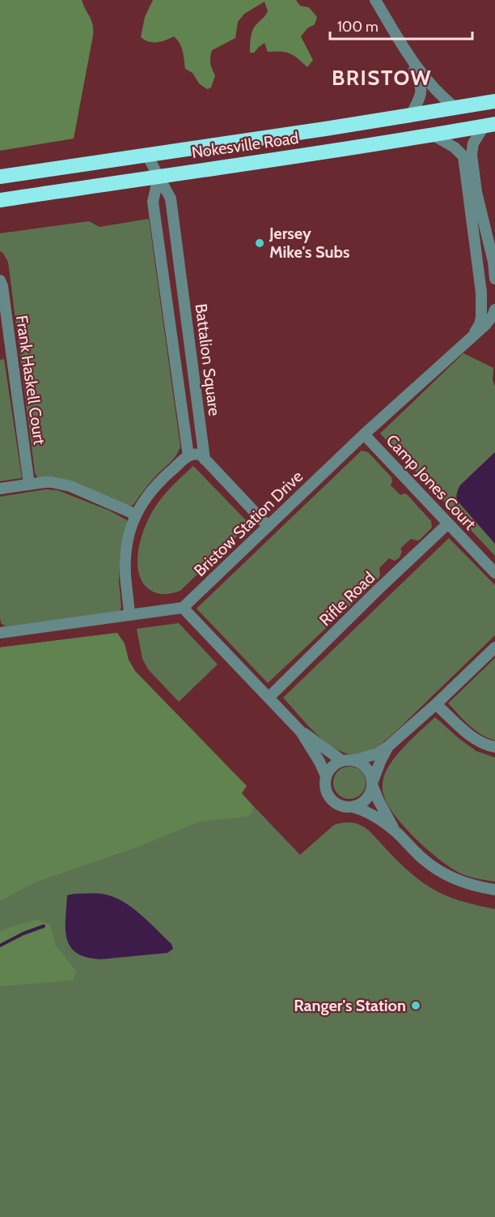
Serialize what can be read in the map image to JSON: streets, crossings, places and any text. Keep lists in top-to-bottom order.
{
  "streets": {
    "highway": ["Nokesville Road"],
    "street": [
      "Battalion Square",
      "Frank Haskell Court",
      "Camp Jones Court",
      "Bristow Station Drive",
      "Rifle Road"
    ]
  },
  "crossings": [
    ["Nokesville Road", "Battalion Square"],
    ["Nokesville Road", "Bristow Station Drive"],
    ["Camp Jones Court", "Bristow Station Drive"],
    ["Camp Jones Court", "Rifle Road"]
  ],
  "districts": ["BRISTOW"],
  "places": ["Jersey Mike's Subs", "Ranger's Station"],
  "scale_bar": "100 m"
}
